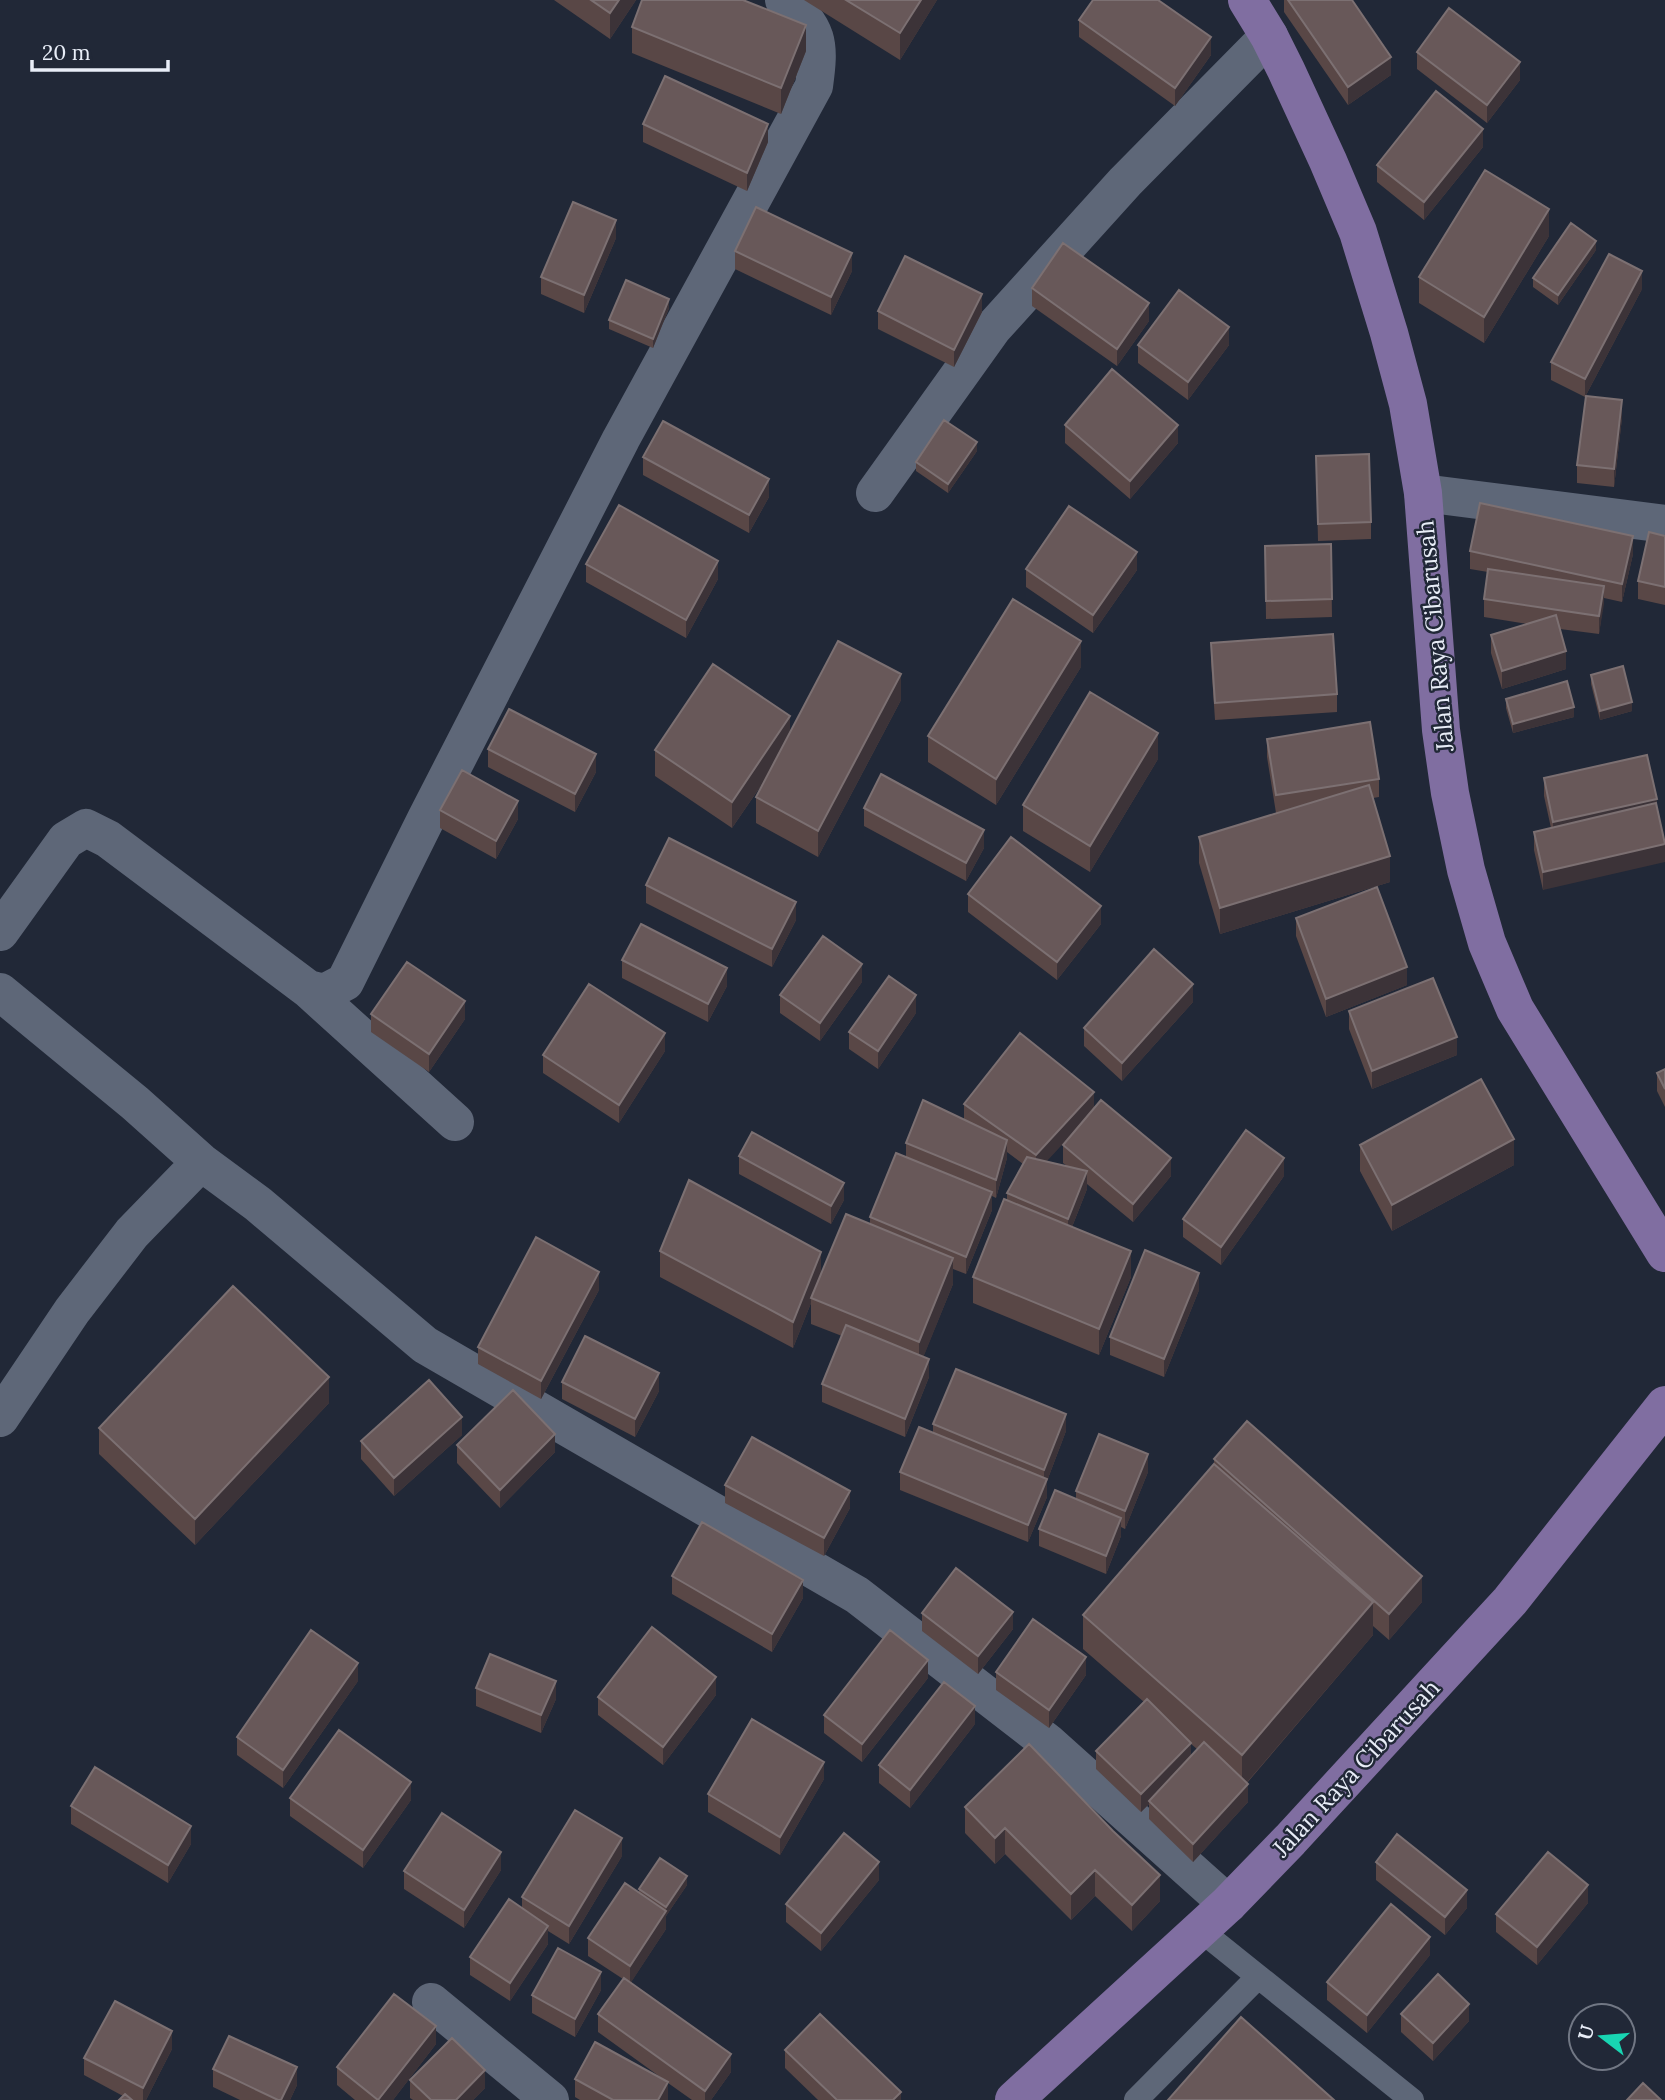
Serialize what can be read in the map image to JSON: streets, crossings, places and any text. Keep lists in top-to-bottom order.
{
  "streets": {
    "main road": ["Jalan Raya Cibarusah"]
  },
  "scale_bar": "20 m",
  "north": "left"
}
